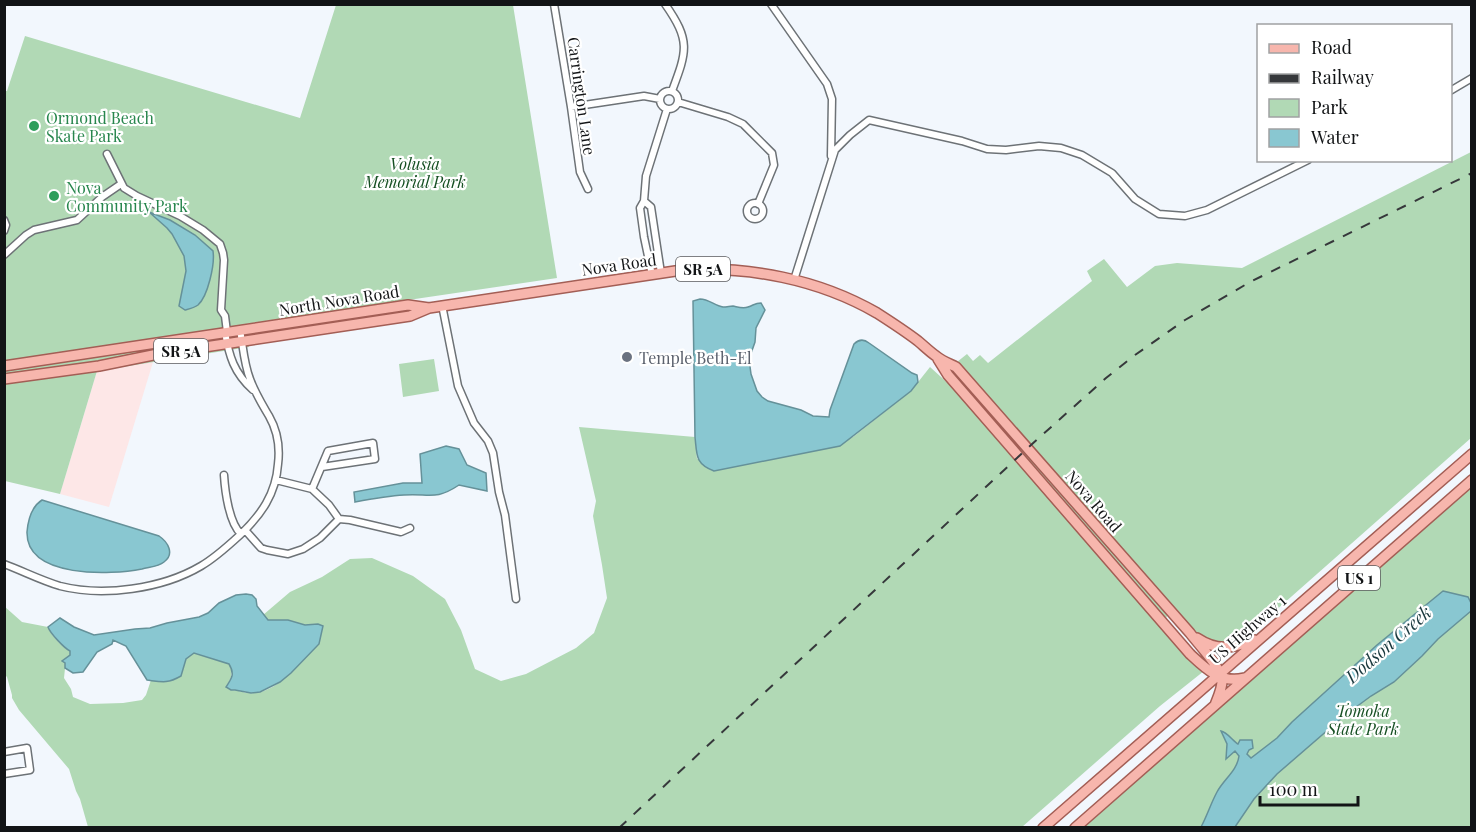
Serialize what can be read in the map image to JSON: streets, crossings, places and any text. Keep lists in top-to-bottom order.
{
  "streets": {
    "main road": [
      "Nova Road",
      "SR 5A",
      "North Nova Road",
      "US 1",
      "US Highway 1"
    ],
    "street": ["Carrington Lane"]
  },
  "crossings": [
    ["Nova Road", "North Nova Road"],
    ["Nova Road", "US Highway 1"]
  ],
  "water": ["Dodson Creek"],
  "parks": ["Volusia Memorial Park", "Tomoka State Park"],
  "places": ["Ormond Beach Skate Park", "Nova Community Park", "Temple Beth-El"],
  "legend": [
    "Road",
    "Railway",
    "Park",
    "Water"
  ],
  "scale_bar": "100 m"
}
